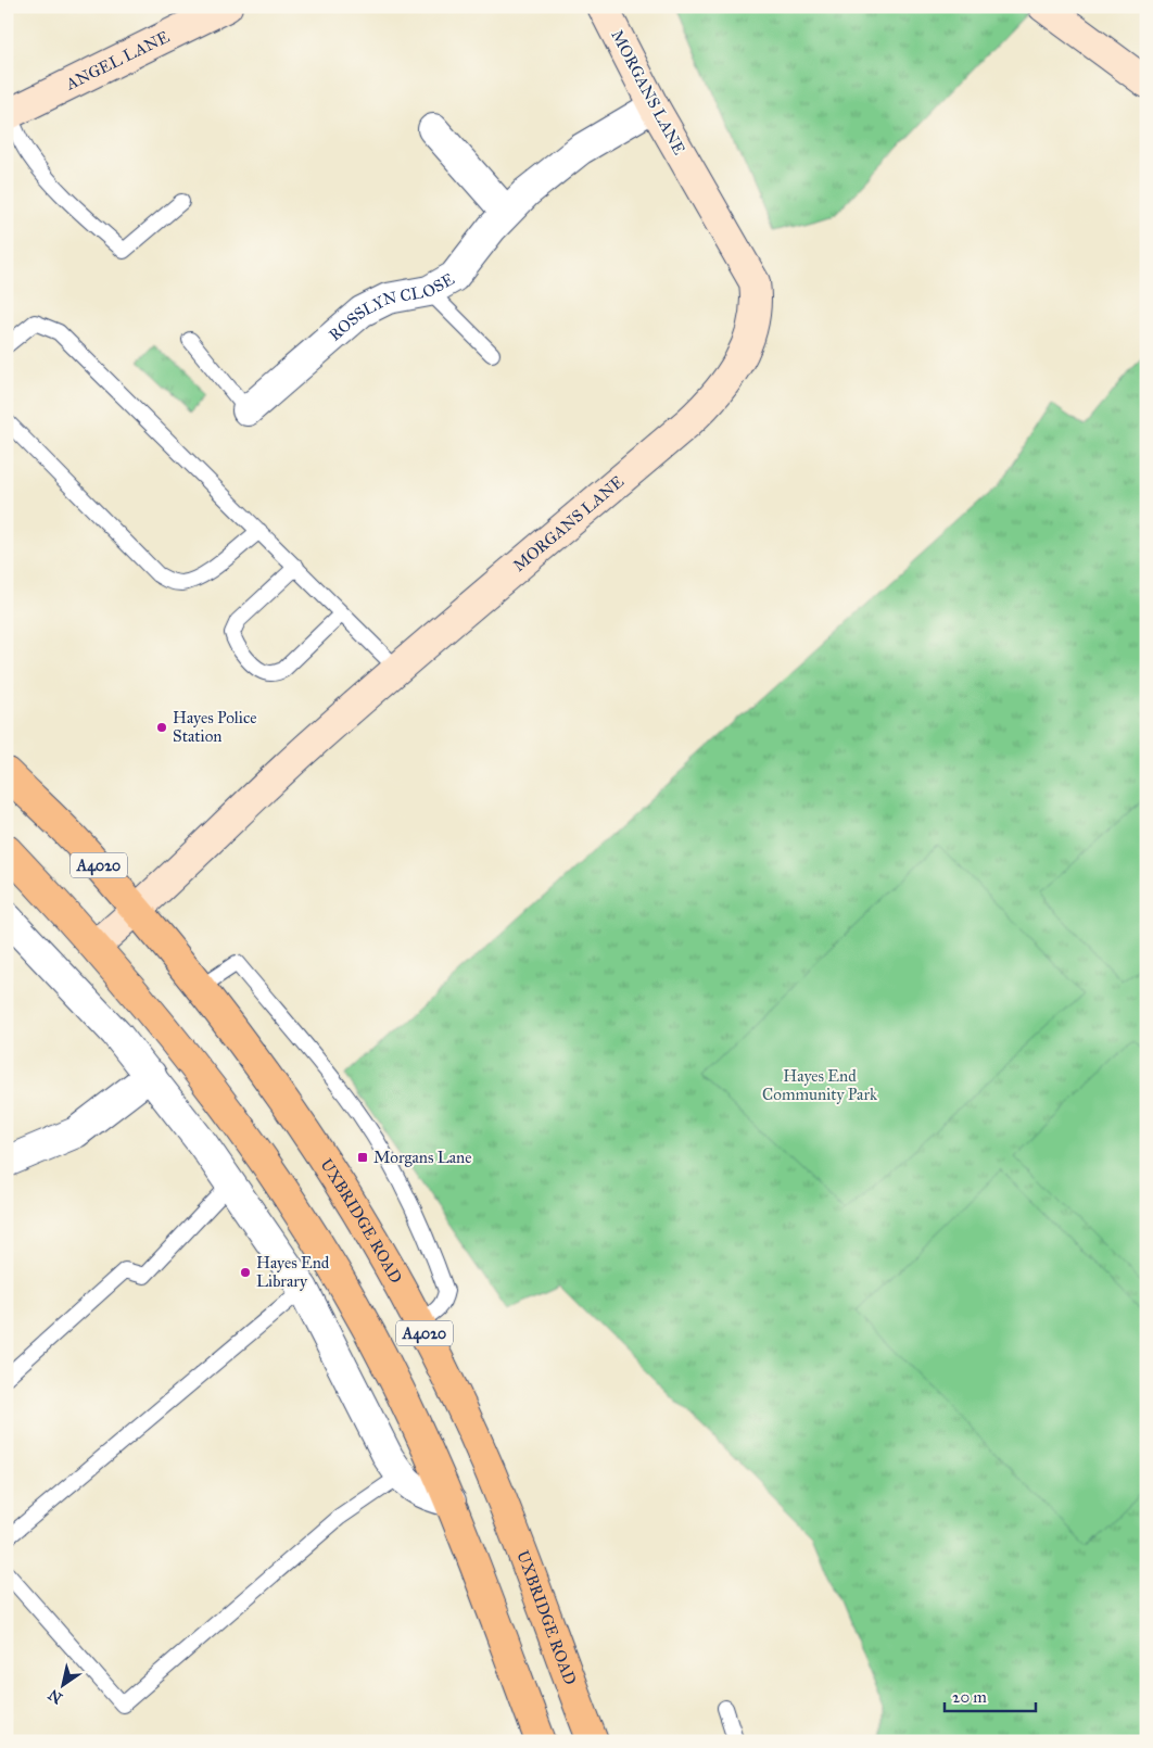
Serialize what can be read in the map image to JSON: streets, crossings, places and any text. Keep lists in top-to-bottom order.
{
  "streets": {
    "main road": ["A4020", "UXBRIDGE ROAD"],
    "street": ["ANGEL LANE", "MORGANS LANE", "ROSSLYN CLOSE"]
  },
  "crossings": [
    ["MORGANS LANE", "ROSSLYN CLOSE"],
    ["MORGANS LANE", "A4020"],
    ["MORGANS LANE", "UXBRIDGE ROAD"]
  ],
  "parks": ["Hayes End Community Park"],
  "places": {
    "other": ["Hayes Police Station", "Hayes End Library"],
    "transit": ["Morgans Lane"]
  },
  "scale_bar": "20 m",
  "north": "bottom left"
}
